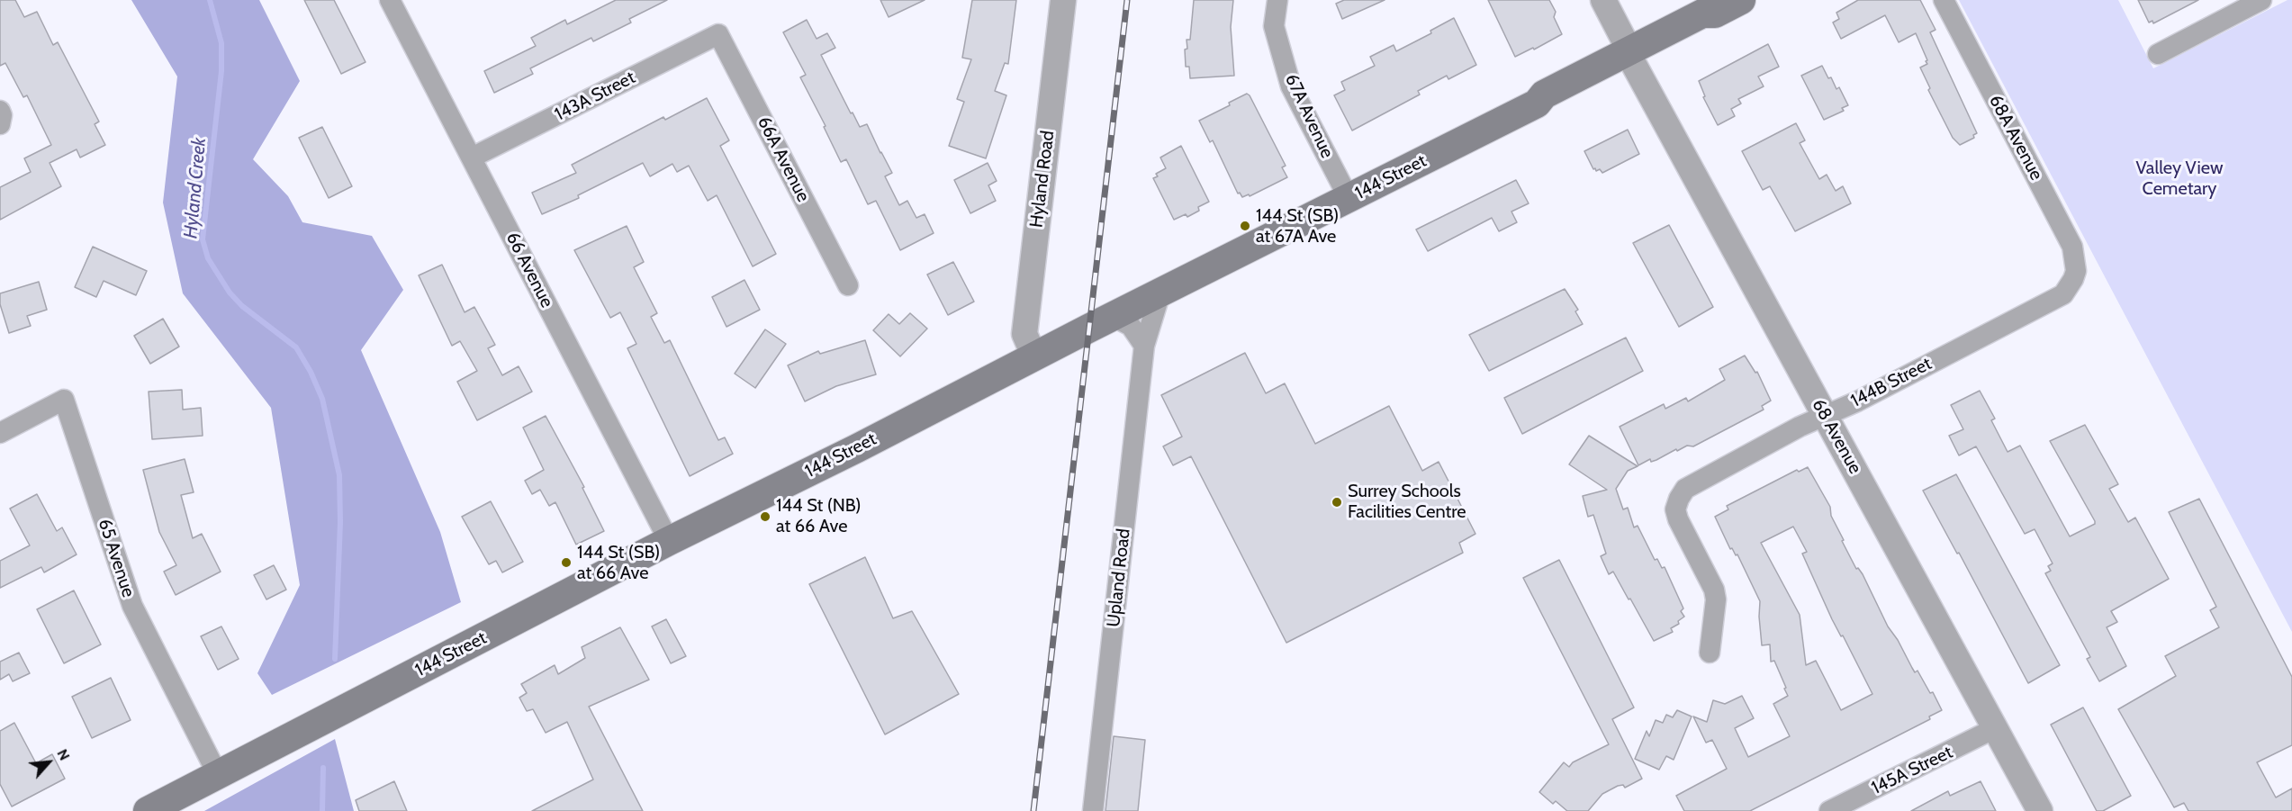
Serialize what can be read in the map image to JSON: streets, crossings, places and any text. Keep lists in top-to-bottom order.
{
  "streets": {
    "main road": ["144 Street"],
    "street": [
      "143A Street",
      "67A Avenue",
      "68A Avenue",
      "66A Avenue",
      "Hyland Road",
      "66 Avenue",
      "144B Street",
      "68 Avenue",
      "65 Avenue",
      "Upland Road",
      "145A Street"
    ]
  },
  "crossings": [
    ["143A Street", "66A Avenue"],
    ["143A Street", "66 Avenue"],
    ["67A Avenue", "144 Street"],
    ["68A Avenue", "144B Street"],
    ["144 Street", "Hyland Road"],
    ["144 Street", "66 Avenue"],
    ["144 Street", "68 Avenue"],
    ["144 Street", "65 Avenue"],
    ["144 Street", "Upland Road"],
    ["144B Street", "68 Avenue"],
    ["68 Avenue", "145A Street"]
  ],
  "water": ["Hyland Creek"],
  "parks": ["Valley View Cemetary"],
  "places": [
    "144 St (SB) at 67A Ave",
    "Surrey Schools Facilities Centre",
    "144 St (NB) at 66 Ave",
    "144 St (SB) at 66 Ave"
  ],
  "north": "top right"
}
